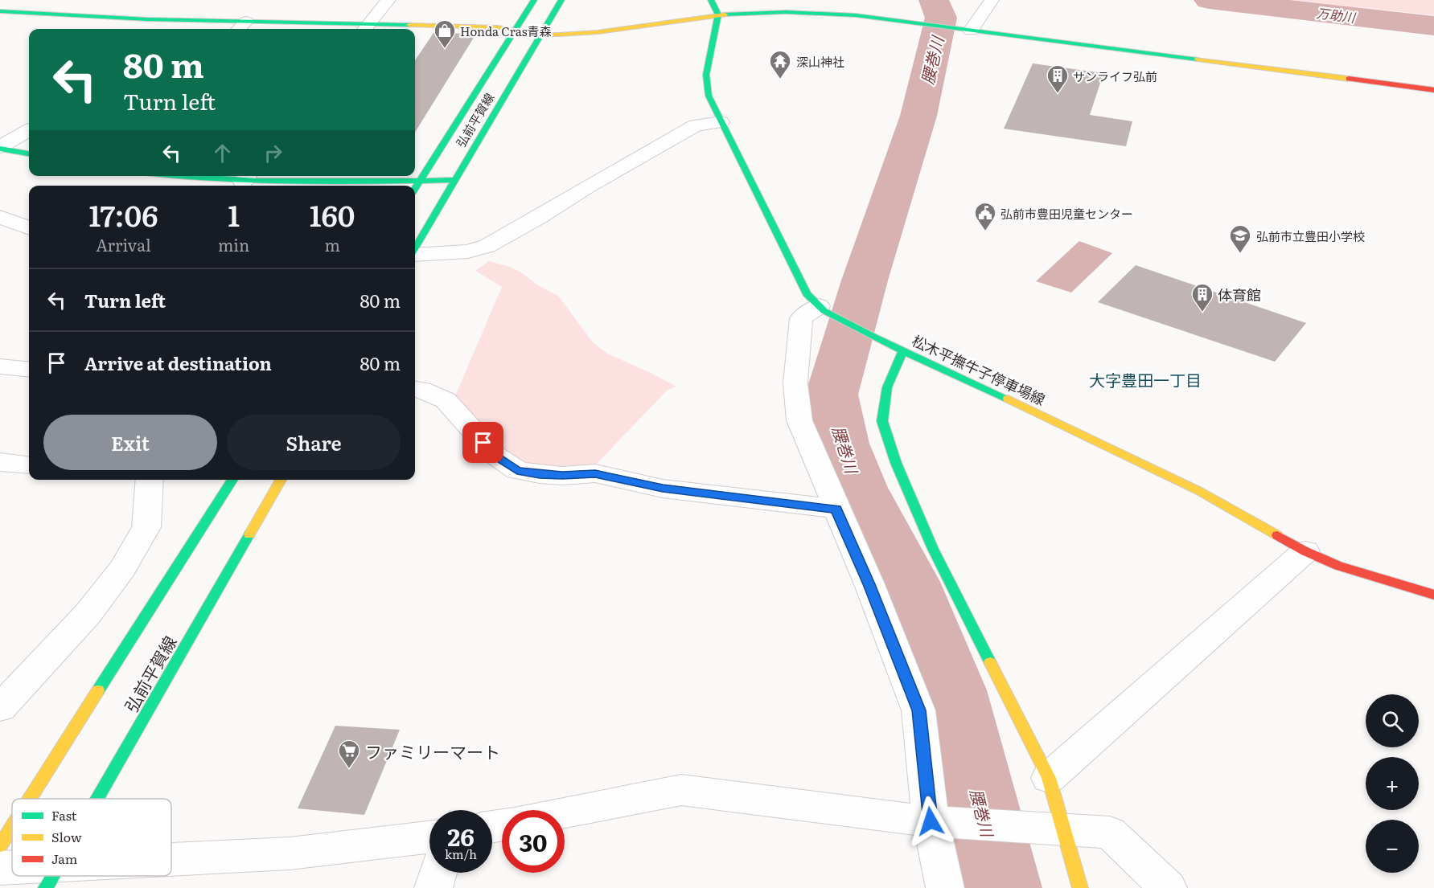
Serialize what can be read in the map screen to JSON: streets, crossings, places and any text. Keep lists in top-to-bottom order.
{
  "streets": {
    "main road": ["弘前平賀線", "松木平撫牛子停車場線"]
  },
  "districts": ["大字豊田一丁目"],
  "water": ["万助川", "腰巻川"],
  "places": {
    "shop": ["Honda Cras青森"],
    "temple": ["深山神社"],
    "building": ["サンライフ弘前", "体育館"],
    "public building": ["弘前市豊田児童センター"],
    "school or university": ["弘前市立豊田小学校"],
    "supermarket": ["ファミリーマート"]
  },
  "legend": ["Fast", "Slow", "Jam"],
  "page": {
    "turn": ["80 m", "Turn left"],
    "eta": [
      "17:06",
      "Arrival",
      "1",
      "min",
      "160",
      "m"
    ],
    "list": [
      {
        "name": "Turn left",
        "value": "80 m"
      },
      {
        "name": "Arrive at destination",
        "value": "80 m"
      }
    ],
    "buttons": ["Exit", "Share"],
    "map_buttons": ["+", "−"],
    "speed": "26 km/h",
    "limit": "30"
  }
}
